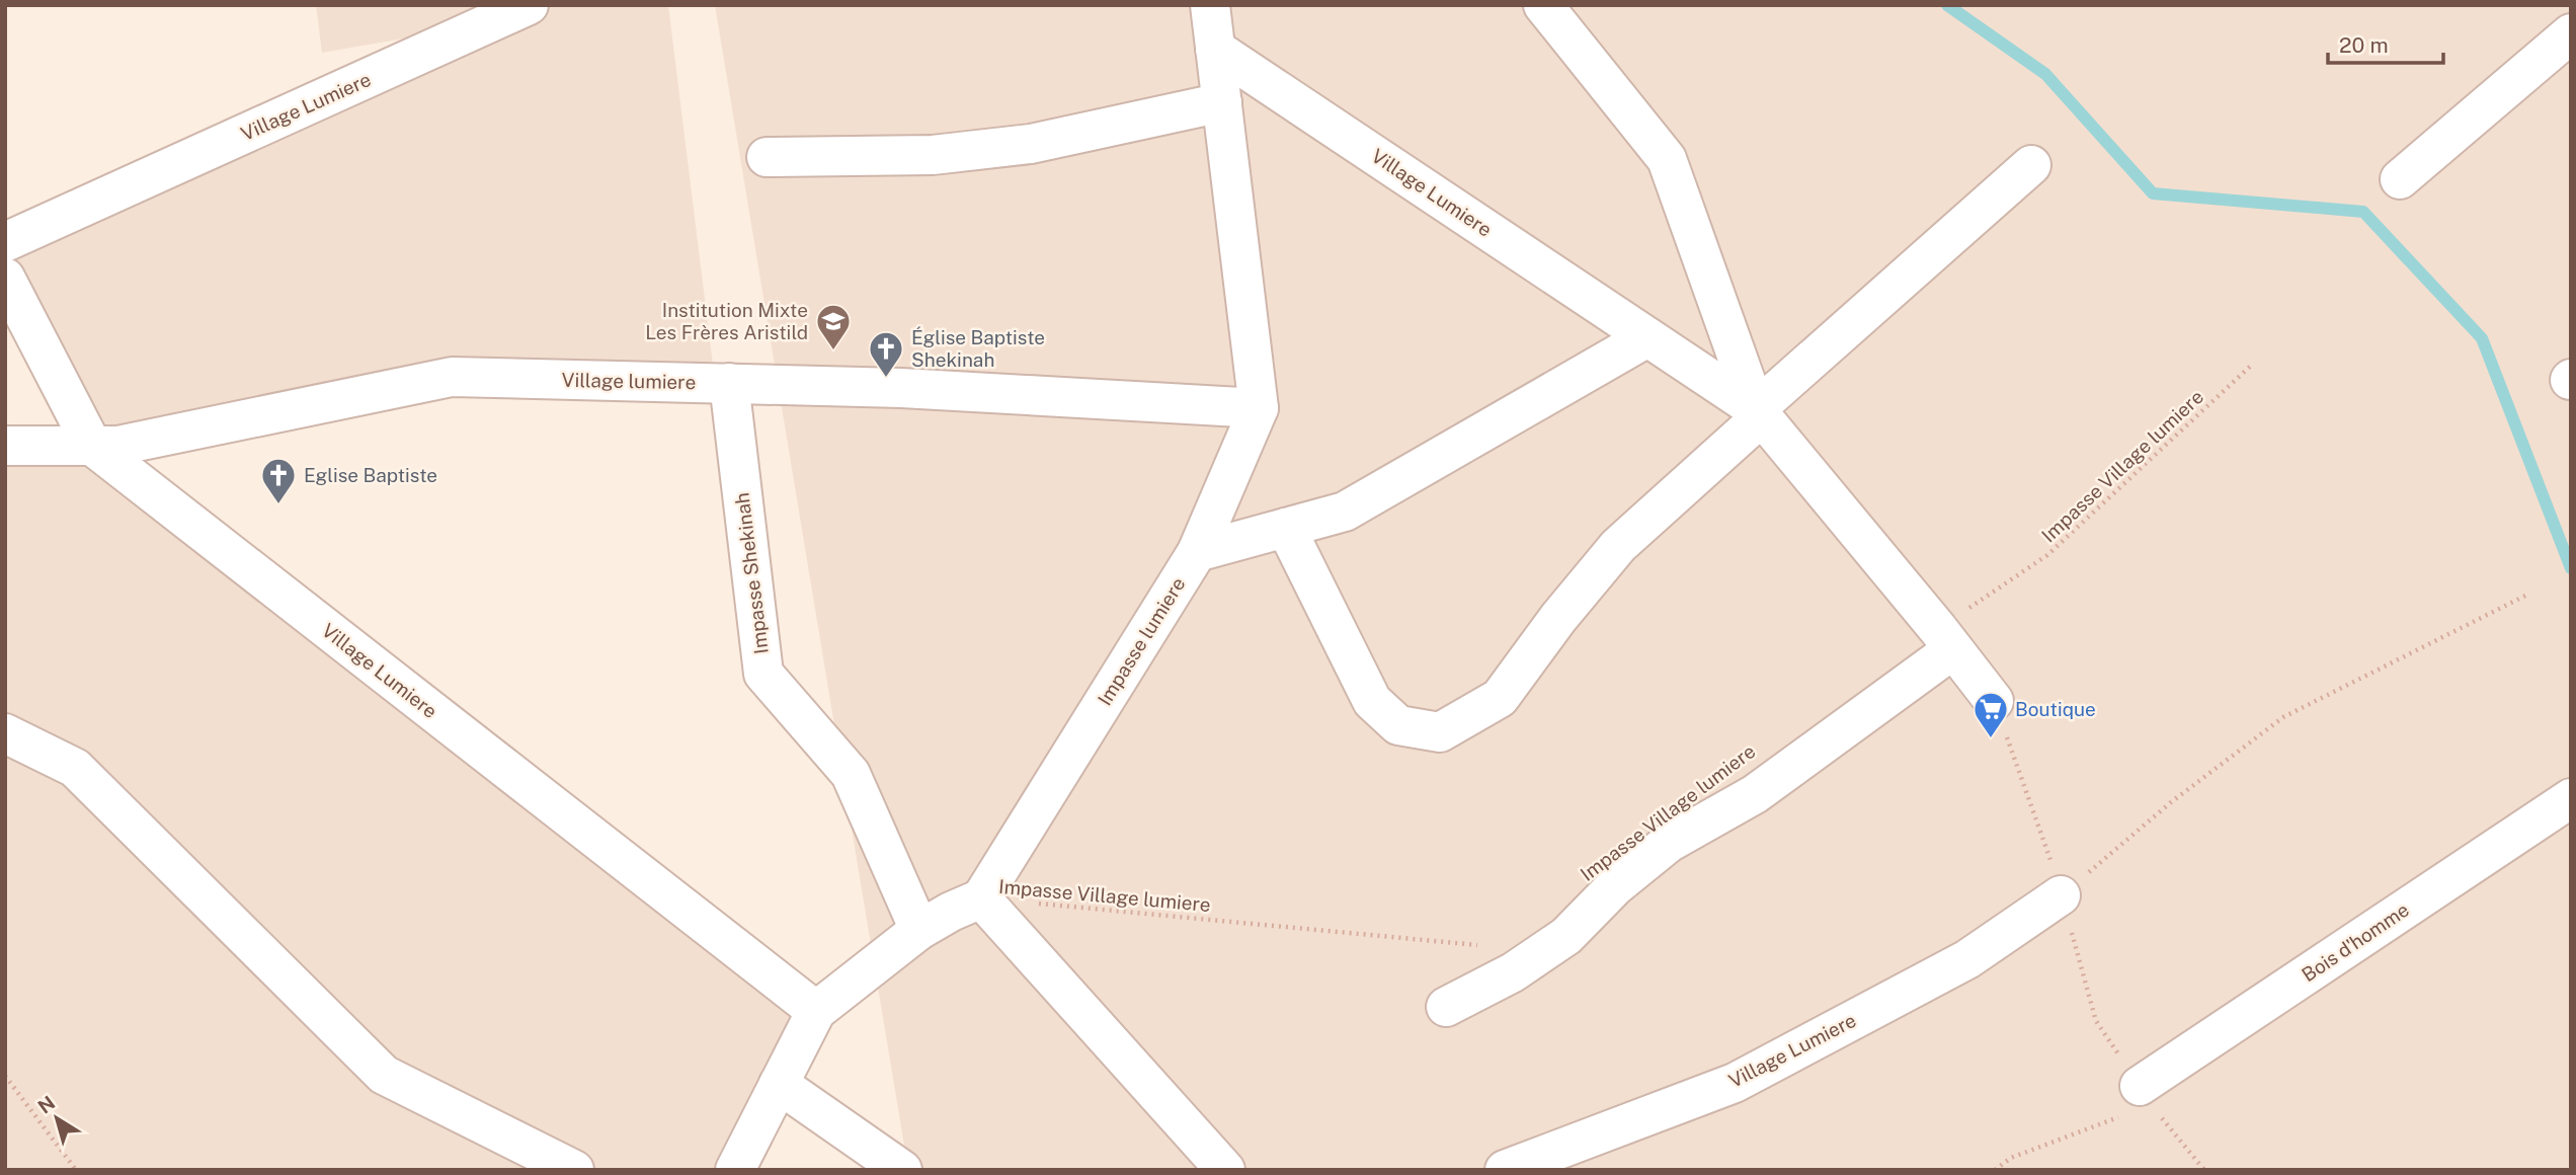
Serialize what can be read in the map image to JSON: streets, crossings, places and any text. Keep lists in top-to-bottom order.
{
  "streets": {
    "street": [
      "Village Lumiere",
      "Village lumiere",
      "Impasse Shekinah",
      "Impasse lumiere",
      "Bois d'homme"
    ],
    "path": ["Impasse Village lumiere"]
  },
  "crossings": [
    ["Village Lumiere", "Village lumiere"],
    ["Village Lumiere", "Impasse Village lumiere"],
    ["Village lumiere", "Impasse Shekinah"],
    ["Village lumiere", "Impasse lumiere"],
    ["Impasse Village lumiere", "Impasse lumiere"]
  ],
  "places": {
    "school or university": ["Institution Mixte Les Frères Aristild"],
    "church": ["Église Baptiste Shekinah", "Eglise Baptiste"],
    "supermarket": ["Boutique"]
  },
  "scale_bar": "20 m",
  "north": "top left"
}
